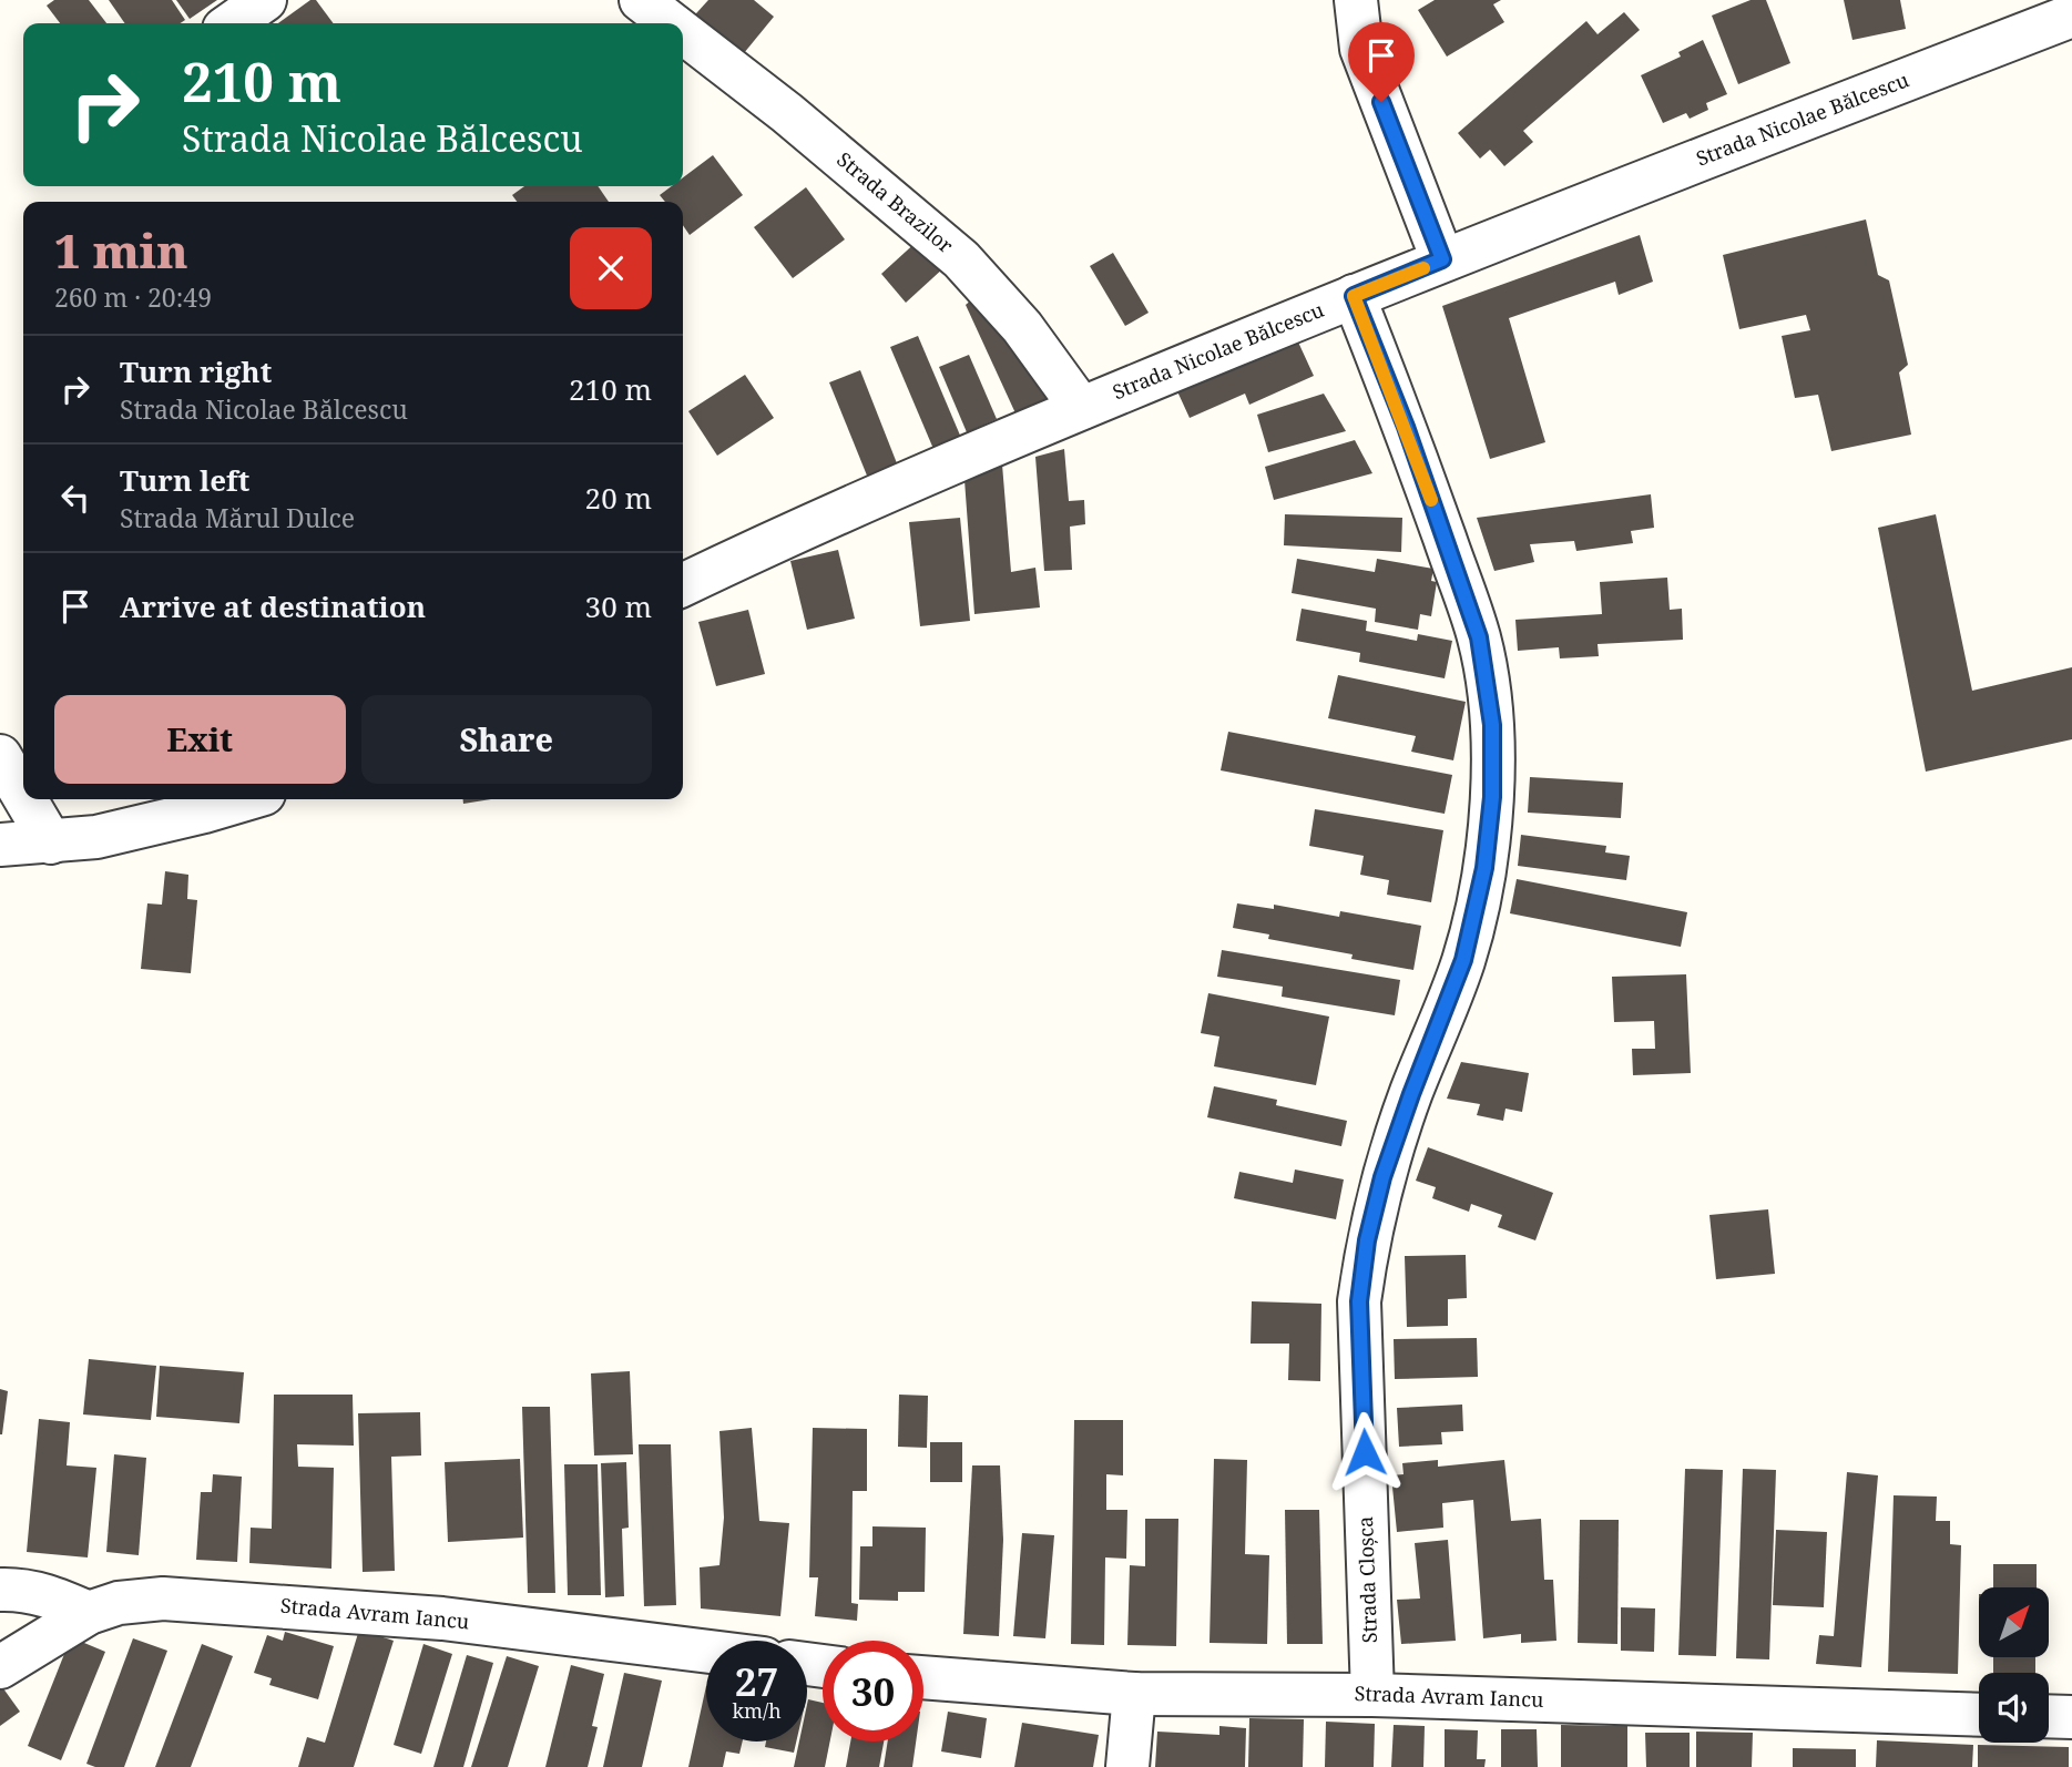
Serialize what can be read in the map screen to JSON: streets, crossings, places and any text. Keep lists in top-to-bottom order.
{
  "streets": {
    "street": [
      "Strada Nicolae Bălcescu",
      "Strada Brazilor",
      "Strada Cloșca",
      "Strada Avram Iancu"
    ]
  },
  "crossings": [
    ["Strada Nicolae Bălcescu", "Strada Brazilor"],
    ["Strada Nicolae Bălcescu", "Strada Cloșca"],
    ["Strada Cloșca", "Strada Avram Iancu"]
  ],
  "north": "top right",
  "page": {
    "turn": ["210 m", "Strada Nicolae Bălcescu"],
    "heading": ["1 min", "260 m · 20:49"],
    "list": [
      {
        "name": "Turn right",
        "note": "Strada Nicolae Bălcescu",
        "value": "210 m"
      },
      {
        "name": "Turn left",
        "note": "Strada Mărul Dulce",
        "value": "20 m"
      },
      {
        "name": "Arrive at destination",
        "value": "30 m"
      }
    ],
    "buttons": ["Exit", "Share"],
    "speed": "27 km/h",
    "limit": "30"
  }
}
